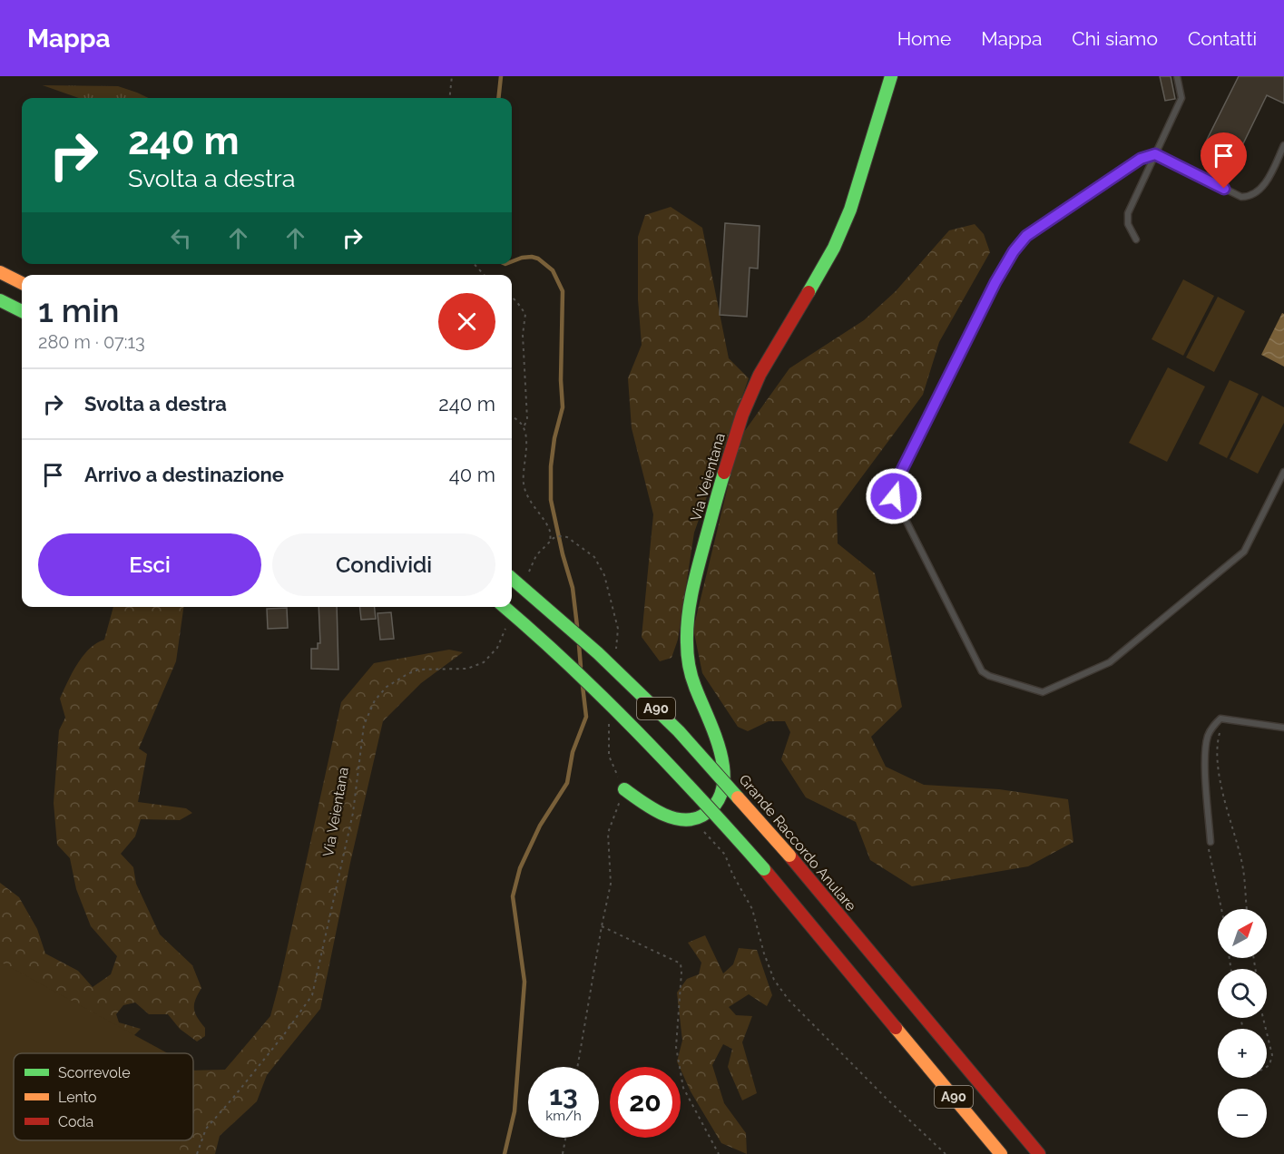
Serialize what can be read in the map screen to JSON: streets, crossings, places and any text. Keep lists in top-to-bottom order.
{
  "streets": {
    "main road": ["Via Veientana", "A90", "Grande Raccordo Anulare"]
  },
  "legend": ["Scorrevole", "Lento", "Coda"],
  "north": "top right",
  "page": {
    "header": "Mappa",
    "nav": [
      "Home",
      "Mappa",
      "Chi siamo",
      "Contatti"
    ],
    "turn": ["240 m", "Svolta a destra"],
    "heading": ["1 min", "280 m · 07:13"],
    "list": [
      {
        "name": "Svolta a destra",
        "value": "240 m"
      },
      {
        "name": "Arrivo a destinazione",
        "value": "40 m"
      }
    ],
    "buttons": ["Esci", "Condividi"],
    "map_buttons": ["+", "−"],
    "speed": "13 km/h",
    "limit": "20"
  }
}
